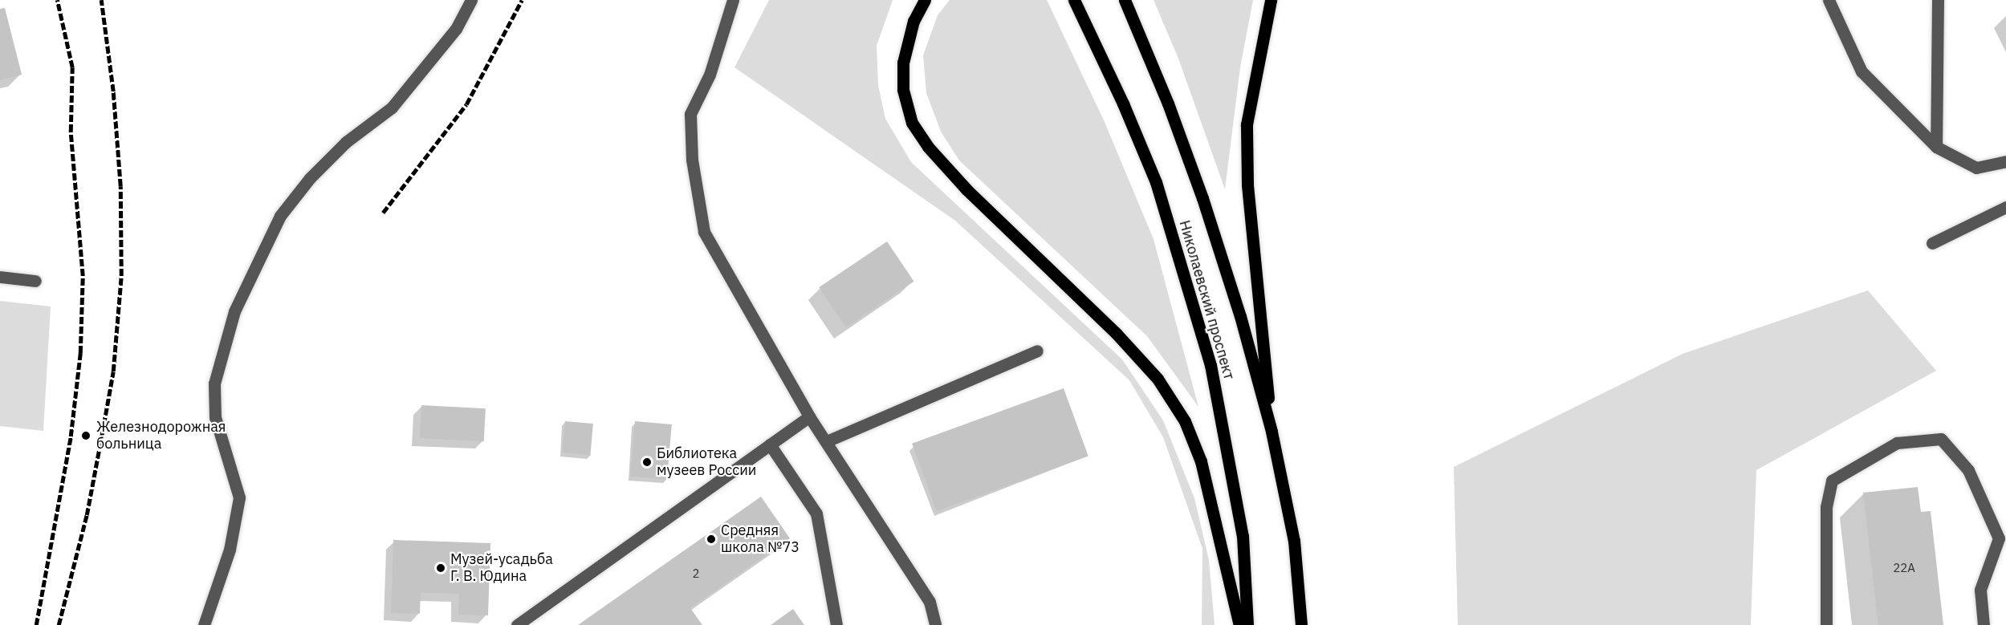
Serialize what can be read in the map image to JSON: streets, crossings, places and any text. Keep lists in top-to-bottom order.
{
  "streets": {
    "main road": ["Николаевский проспект"]
  },
  "places": [
    "Железнодорожная больница",
    "Библиотека музеев России",
    "Средняя школа №73",
    "Музей-усадьба Г. В. Юдина"
  ],
  "house_numbers": ["22А", "2"]
}
